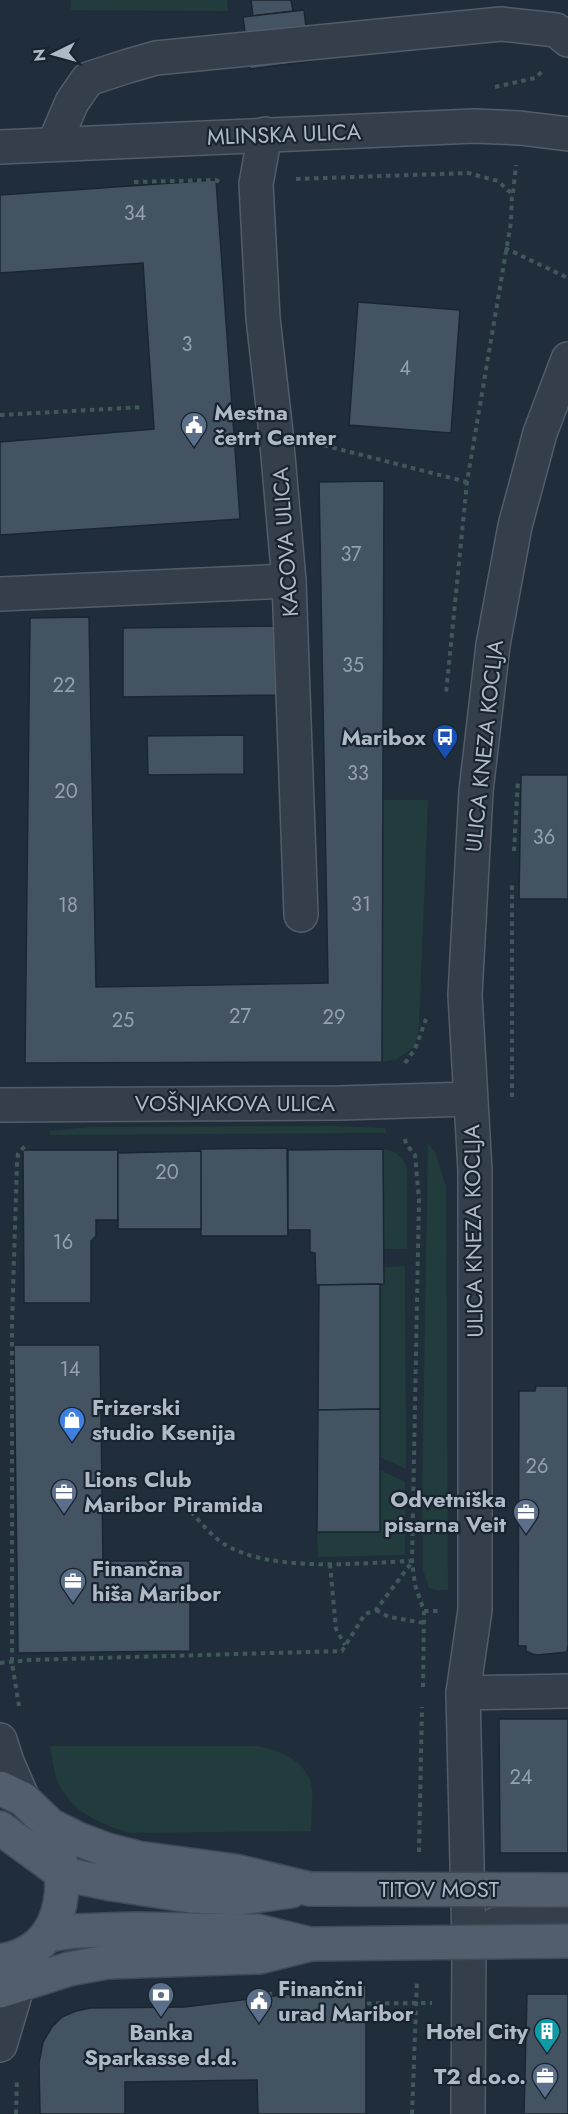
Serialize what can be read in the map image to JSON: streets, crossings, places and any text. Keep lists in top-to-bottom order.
{
  "streets": {
    "main road": ["TITOV MOST"],
    "street": [
      "MLINSKA ULICA",
      "KACOVA ULICA",
      "ULICA KNEZA KOCLJA",
      "VOŠNJAKOVA ULICA"
    ]
  },
  "crossings": [
    ["MLINSKA ULICA", "KACOVA ULICA"],
    ["ULICA KNEZA KOCLJA", "VOŠNJAKOVA ULICA"]
  ],
  "places": {
    "public building": ["Mestna četrt Center", "Finančni urad Maribor"],
    "bus stop": ["Maribox"],
    "shop": ["Frizerski studio Ksenija"],
    "office": [
      "Lions Club Maribor Piramida",
      "Odvetniška pisarna Veit",
      "Finančna hiša Maribor",
      "T2 d.o.o."
    ],
    "bank": ["Banka Sparkasse d.d."],
    "building": ["Hotel City"]
  },
  "house_numbers": [
    "34",
    "3",
    "4",
    "37",
    "35",
    "22",
    "33",
    "20",
    "36",
    "31",
    "18",
    "27",
    "29",
    "25",
    "20",
    "16",
    "14",
    "26",
    "24"
  ],
  "north": "left"
}
